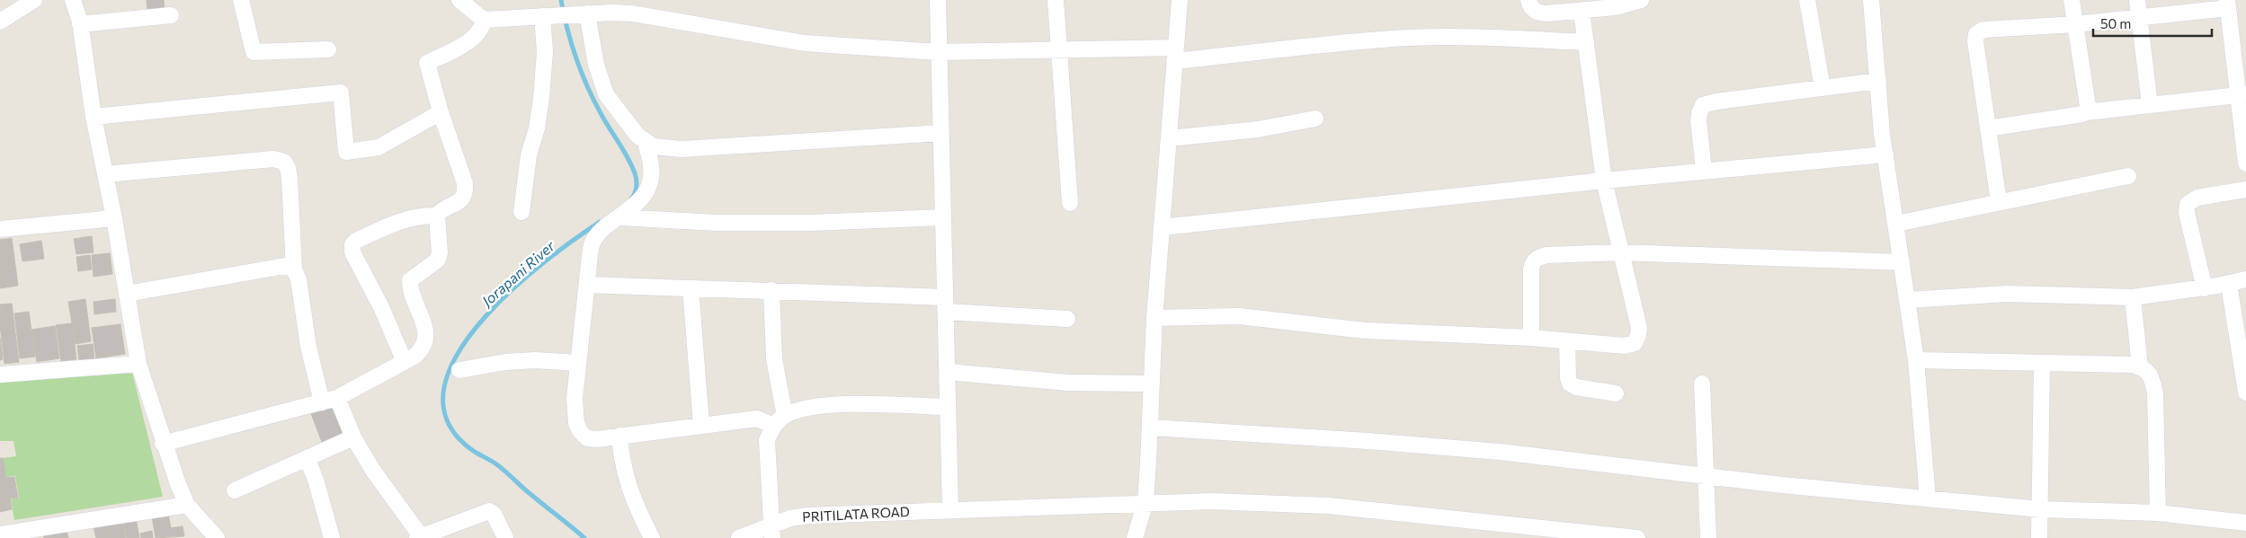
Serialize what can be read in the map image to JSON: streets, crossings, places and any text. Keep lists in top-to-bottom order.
{
  "streets": {
    "street": ["PRITILATA ROAD"]
  },
  "water": ["Jorapani River"],
  "scale_bar": "50 m"
}
